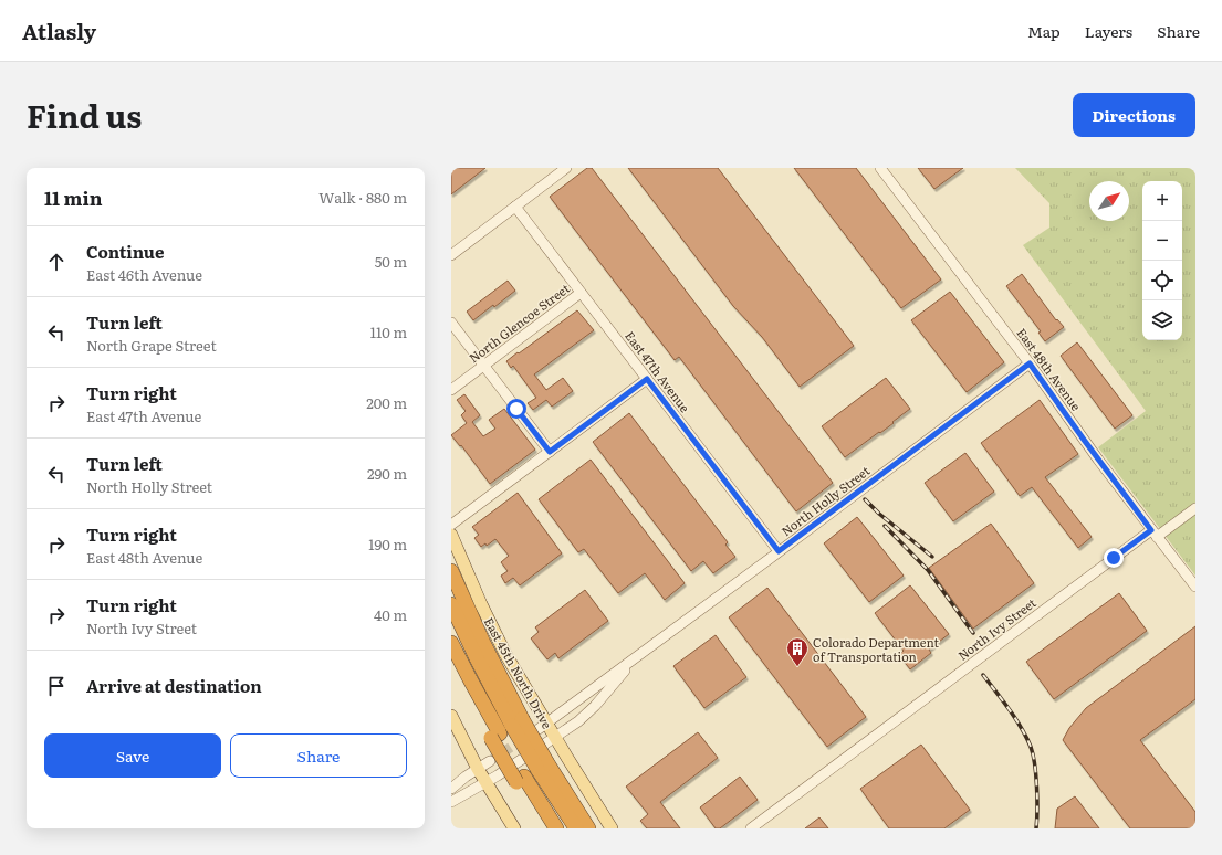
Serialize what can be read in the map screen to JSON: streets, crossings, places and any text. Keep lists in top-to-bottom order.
{
  "streets": {
    "main road": ["East 45th North Drive"],
    "street": [
      "North Glencoe Street",
      "East 48th Avenue",
      "East 47th Avenue",
      "North Holly Street",
      "North Ivy Street"
    ]
  },
  "crossings": [
    ["North Glencoe Street", "East 47th Avenue"],
    ["East 48th Avenue", "North Holly Street"],
    ["East 48th Avenue", "North Ivy Street"],
    ["East 47th Avenue", "North Holly Street"],
    ["North Holly Street", "East 45th North Drive"]
  ],
  "places": {
    "building": ["Colorado Department of Transportation"]
  },
  "north": "top right",
  "page": {
    "header": "Atlasly",
    "nav": ["Map", "Layers", "Share"],
    "title": "Find us",
    "buttons": [
      "Directions",
      ["Save", "Share"]
    ],
    "heading": ["11 min", "Walk · 880 m"],
    "map_buttons": ["+", "−"],
    "list": [
      ["Continue", "East 46th Avenue", "50 m"],
      ["Turn left", "North Grape Street", "110 m"],
      ["Turn right", "East 47th Avenue", "200 m"],
      ["Turn left", "North Holly Street", "290 m"],
      ["Turn right", "East 48th Avenue", "190 m"],
      ["Turn right", "North Ivy Street", "40 m"],
      "Arrive at destination"
    ]
  }
}
